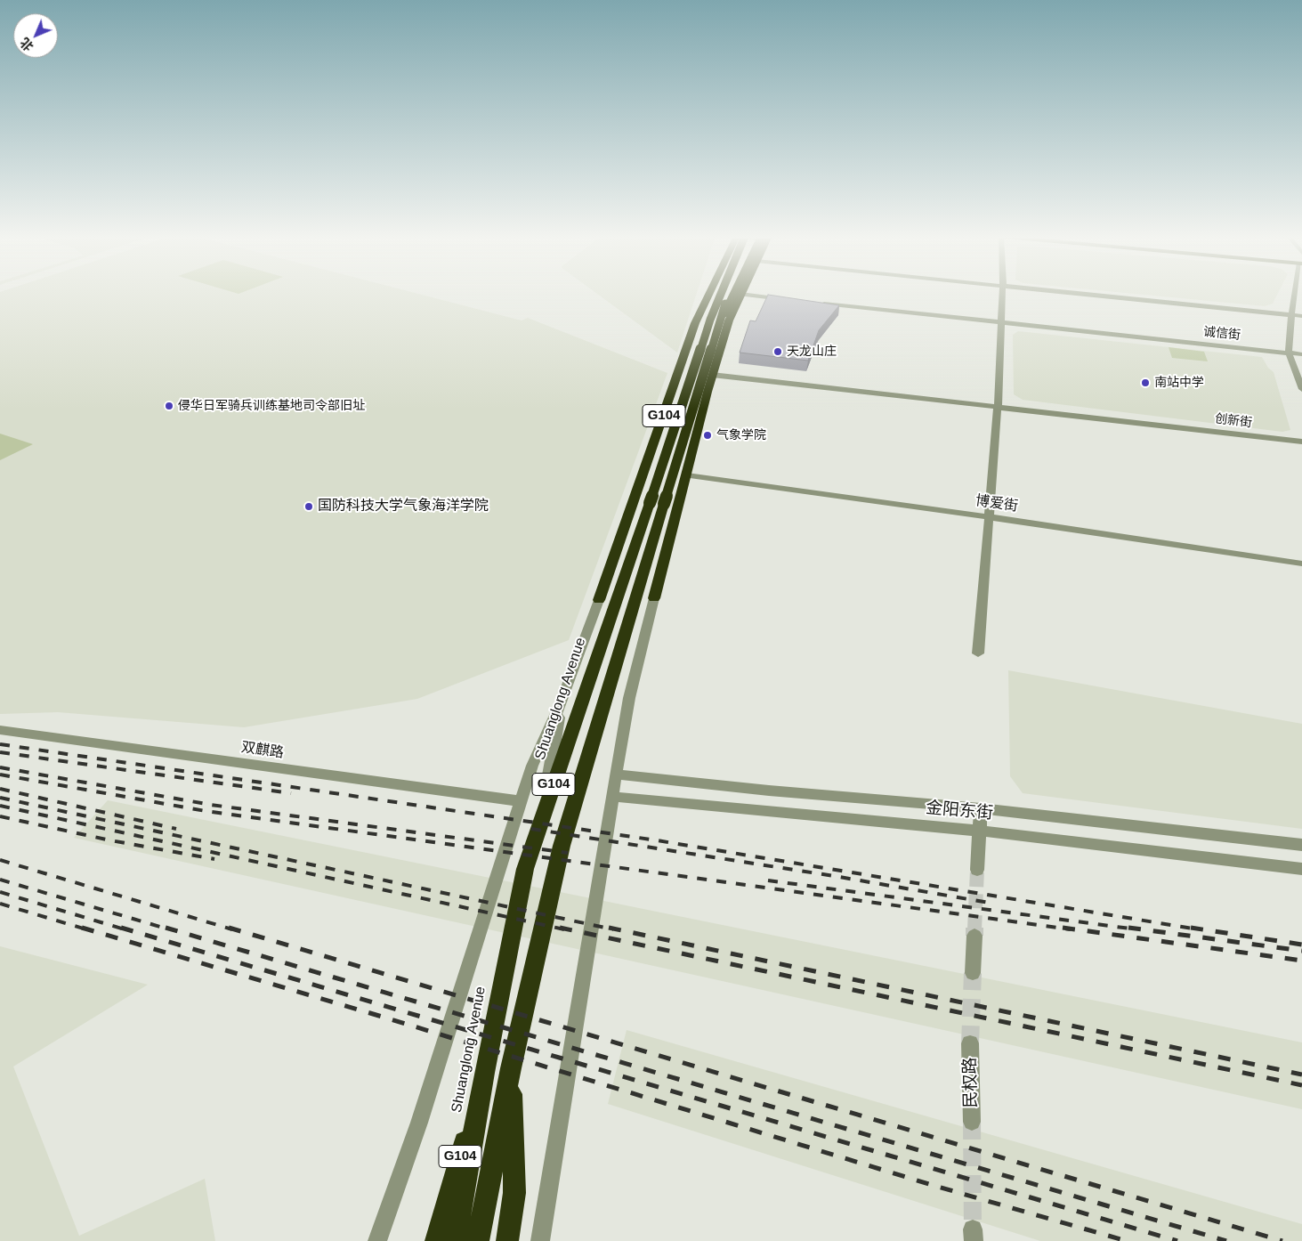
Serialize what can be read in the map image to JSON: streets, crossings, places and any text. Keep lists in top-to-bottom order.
{
  "streets": {
    "highway": ["G104", "Shuanglong Avenue"],
    "street": [
      "诚信街",
      "创新街",
      "博爱街",
      "双麒路",
      "金阳东街",
      "民权路"
    ]
  },
  "crossings": [
    ["G104", "创新街"],
    ["G104", "博爱街"],
    ["G104", "Shuanglong Avenue"]
  ],
  "places": [
    "天龙山庄",
    "南站中学",
    "侵华日军骑兵训练基地司令部旧址",
    "气象学院",
    "国防科技大学气象海洋学院"
  ],
  "north": "bottom left"
}
